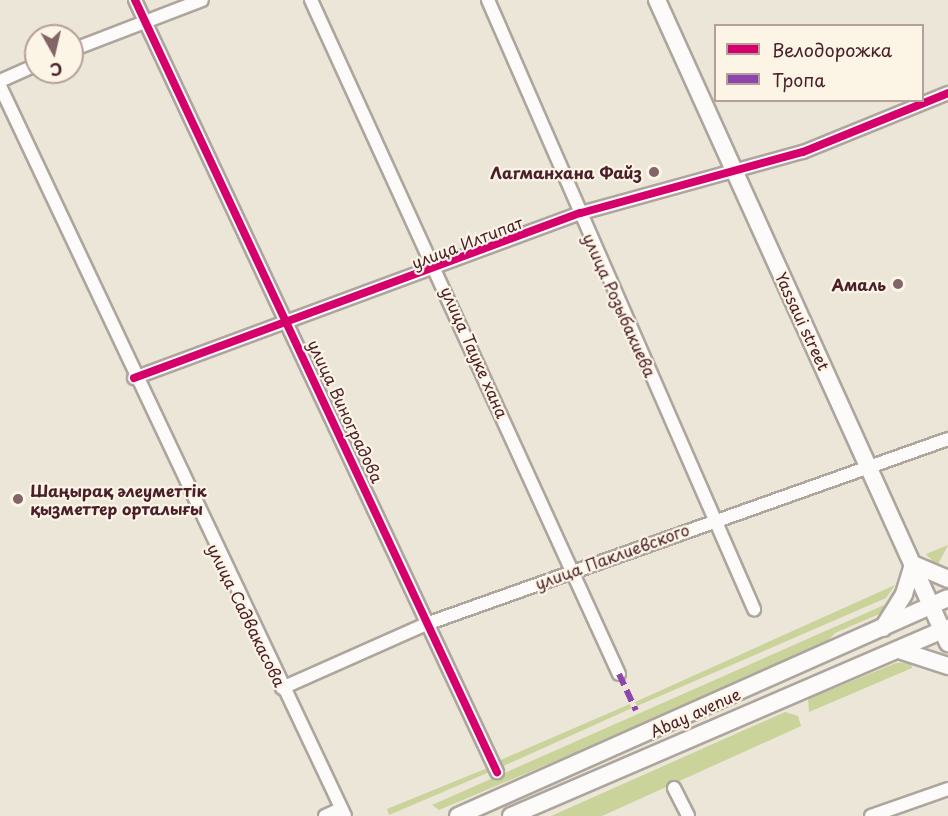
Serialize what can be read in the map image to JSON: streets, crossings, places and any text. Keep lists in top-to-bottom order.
{
  "streets": {
    "main road": ["Yassaui street", "Abay avenue"],
    "street": [
      "улица Илтипат",
      "улица Розыбакиева",
      "улица Тауке хана",
      "улица Виноградова",
      "улица Паклиевского",
      "улица Садвакасова"
    ]
  },
  "crossings": [
    ["улица Илтипат", "улица Розыбакиева"],
    ["улица Илтипат", "Yassaui street"],
    ["улица Илтипат", "улица Тауке хана"],
    ["улица Илтипат", "улица Виноградова"],
    ["улица Илтипат", "улица Садвакасова"],
    ["улица Розыбакиева", "улица Паклиевского"],
    ["Yassaui street", "улица Паклиевского"],
    ["Yassaui street", "Abay avenue"],
    ["улица Тауке хана", "улица Паклиевского"],
    ["улица Виноградова", "улица Паклиевского"],
    ["улица Паклиевского", "улица Садвакасова"]
  ],
  "places": ["Лагманхана Файз", "Амаль", "Шаңырақ әлеуметтік қызметтер орталығы"],
  "legend": ["Велодорожка", "Тропа"],
  "north": "bottom"
}
